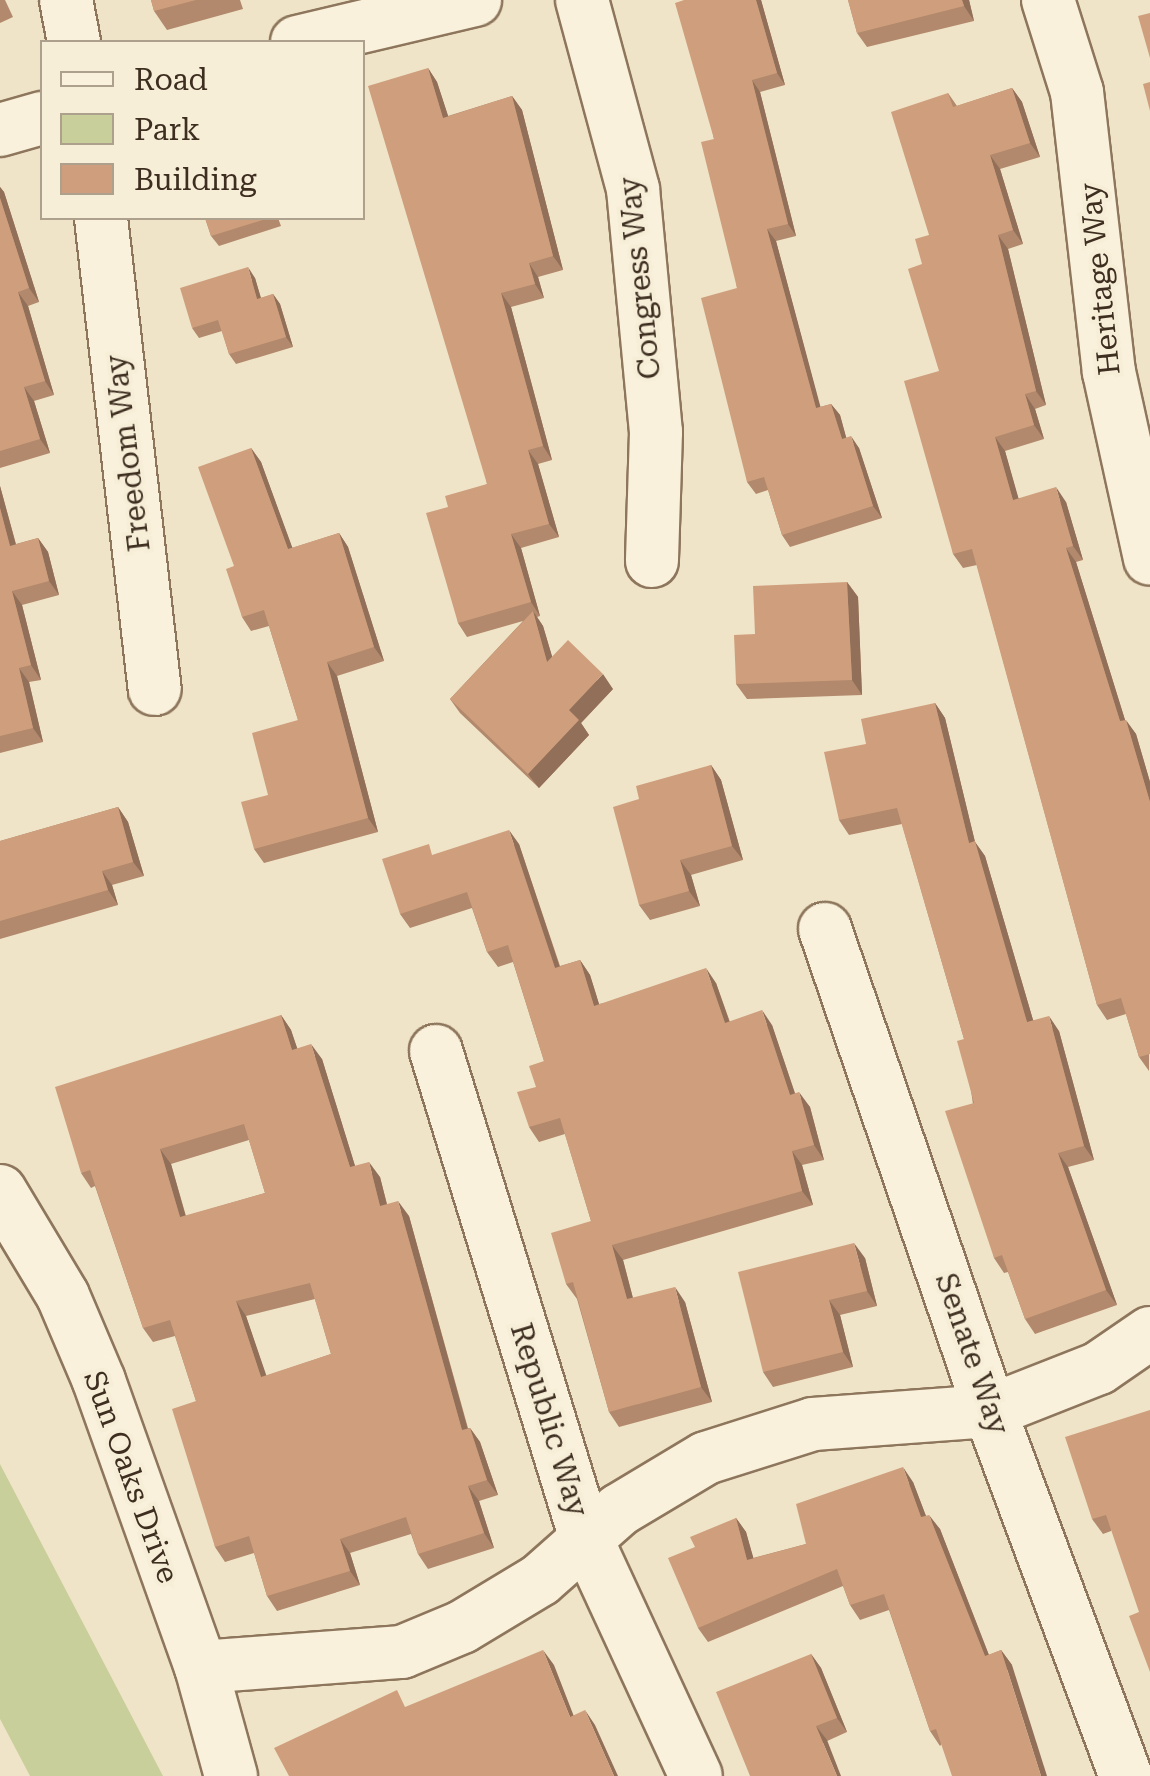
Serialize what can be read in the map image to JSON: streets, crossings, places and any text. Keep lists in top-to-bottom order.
{
  "streets": {
    "street": [
      "Congress Way",
      "Heritage Way",
      "Freedom Way",
      "Senate Way",
      "Republic Way",
      "Sun Oaks Drive"
    ]
  },
  "legend": ["Road", "Park", "Building"]
}
